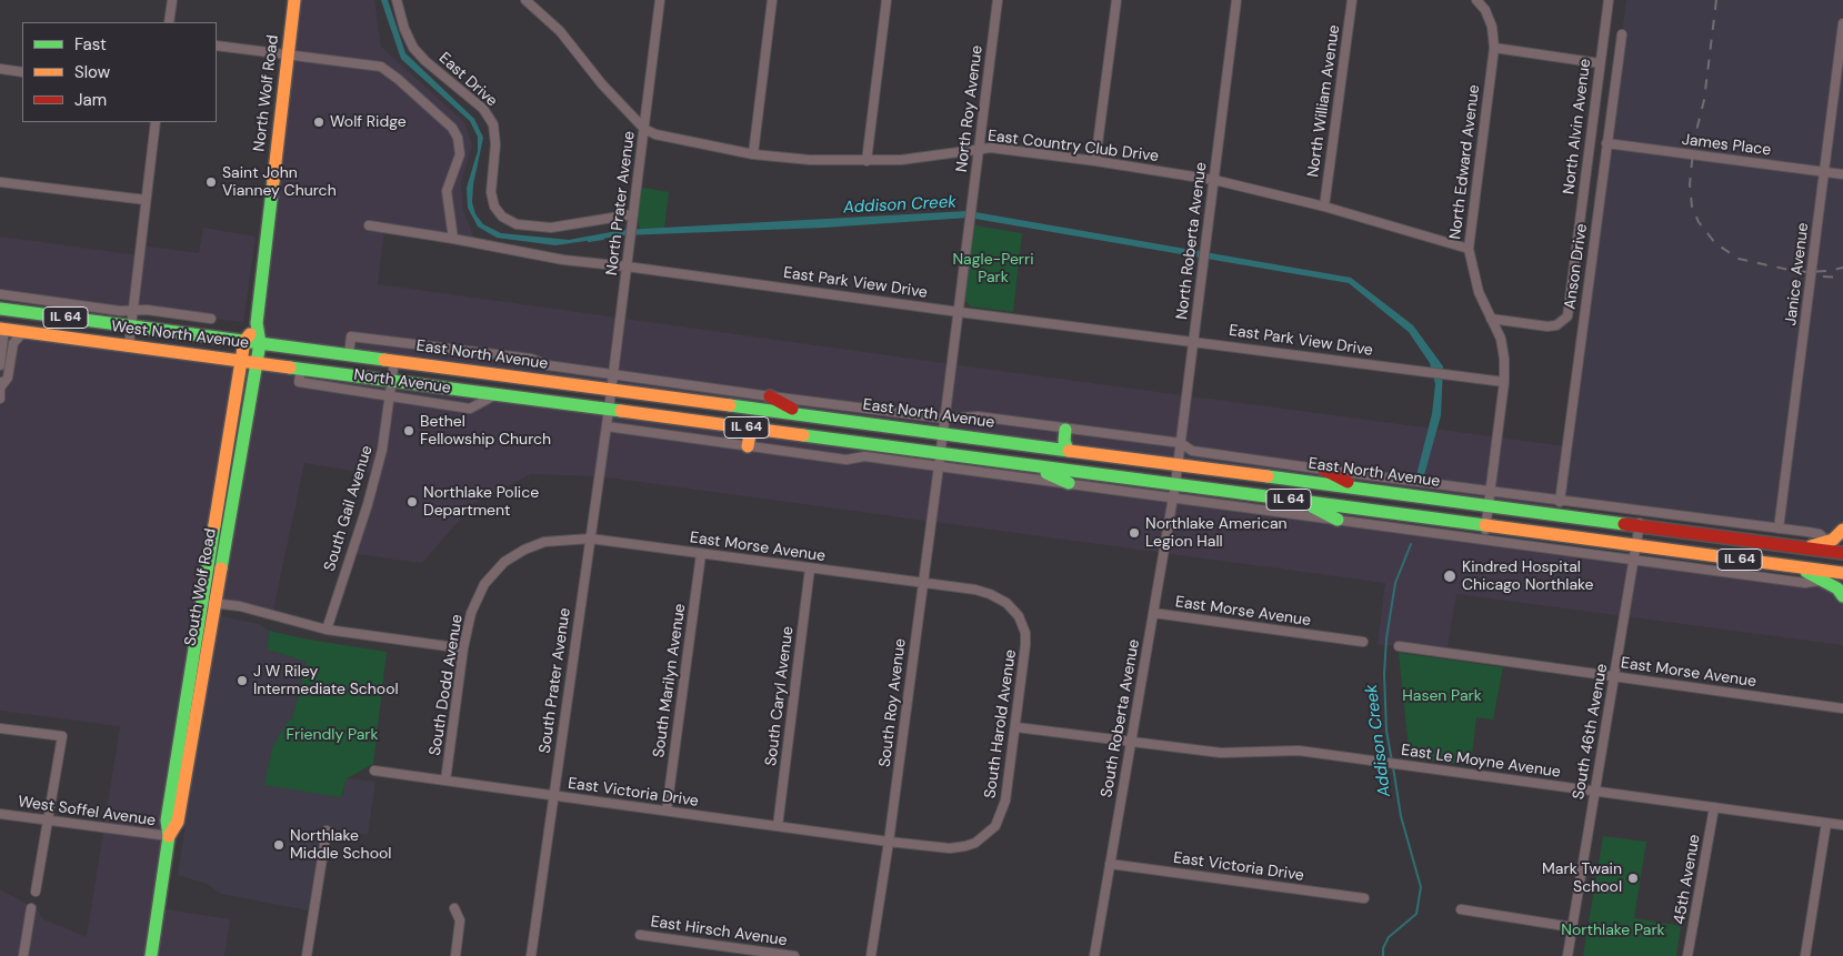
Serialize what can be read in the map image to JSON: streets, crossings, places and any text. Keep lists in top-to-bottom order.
{
  "streets": {
    "main road": [
      "North Wolf Road",
      "IL 64",
      "West North Avenue",
      "East North Avenue",
      "South Wolf Road"
    ],
    "street": [
      "East Drive",
      "North William Avenue",
      "North Roy Avenue",
      "North Alvin Avenue",
      "James Place",
      "East Country Club Drive",
      "North Edward Avenue",
      "North Prater Avenue",
      "North Roberta Avenue",
      "Anson Drive",
      "Janice Avenue",
      "East Park View Drive",
      "North Avenue",
      "South Gail Avenue",
      "East Morse Avenue",
      "South Prater Avenue",
      "South Marilyn Avenue",
      "South Dodd Avenue",
      "South Caryl Avenue",
      "South Roy Avenue",
      "South Roberta Avenue",
      "South Harold Avenue",
      "South 46th Avenue",
      "East Le Moyne Avenue",
      "East Victoria Drive",
      "West Soffel Avenue",
      "45th Avenue",
      "East Hirsch Avenue"
    ]
  },
  "crossings": [
    ["East Drive", "North Prater Avenue"],
    ["North Wolf Road", "West North Avenue"],
    ["North Wolf Road", "East North Avenue"],
    ["North Wolf Road", "South Wolf Road"],
    ["North William Avenue", "East Country Club Drive"],
    ["North Roy Avenue", "East Country Club Drive"],
    ["North Roy Avenue", "East Park View Drive"],
    ["North Roy Avenue", "IL 64"],
    ["North Roy Avenue", "East North Avenue"],
    ["North Roy Avenue", "South Roy Avenue"],
    ["North Alvin Avenue", "North Edward Avenue"],
    ["James Place", "Anson Drive"],
    ["James Place", "Janice Avenue"],
    ["East Country Club Drive", "North Edward Avenue"],
    ["East Country Club Drive", "North Prater Avenue"],
    ["East Country Club Drive", "North Roberta Avenue"],
    ["North Edward Avenue", "East Park View Drive"],
    ["North Edward Avenue", "IL 64"],
    ["North Edward Avenue", "East North Avenue"],
    ["North Prater Avenue", "East Park View Drive"],
    ["North Prater Avenue", "IL 64"],
    ["North Prater Avenue", "East North Avenue"],
    ["North Prater Avenue", "South Prater Avenue"],
    ["North Roberta Avenue", "East Park View Drive"],
    ["North Roberta Avenue", "IL 64"],
    ["North Roberta Avenue", "East North Avenue"],
    ["North Roberta Avenue", "South Roberta Avenue"],
    ["Anson Drive", "East North Avenue"],
    ["Janice Avenue", "East North Avenue"],
    ["IL 64", "West North Avenue"],
    ["IL 64", "North Avenue"],
    ["IL 64", "South Gail Avenue"],
    ["IL 64", "South Wolf Road"],
    ["IL 64", "South Prater Avenue"],
    ["IL 64", "South Roy Avenue"],
    ["IL 64", "South Roberta Avenue"],
    ["IL 64", "South 46th Avenue"],
    ["West North Avenue", "East North Avenue"],
    ["West North Avenue", "South Wolf Road"],
    ["East North Avenue", "South Gail Avenue"],
    ["East North Avenue", "South Wolf Road"],
    ["East North Avenue", "South 46th Avenue"],
    ["North Avenue", "South Gail Avenue"],
    ["East Morse Avenue", "South Prater Avenue"],
    ["East Morse Avenue", "South Marilyn Avenue"],
    ["East Morse Avenue", "South Dodd Avenue"],
    ["East Morse Avenue", "South Caryl Avenue"],
    ["East Morse Avenue", "South Roy Avenue"],
    ["East Morse Avenue", "South Roberta Avenue"],
    ["East Morse Avenue", "South Harold Avenue"],
    ["East Morse Avenue", "South 46th Avenue"],
    ["South Wolf Road", "West Soffel Avenue"],
    ["South Prater Avenue", "South Dodd Avenue"],
    ["South Prater Avenue", "East Victoria Drive"],
    ["South Marilyn Avenue", "East Victoria Drive"],
    ["South Dodd Avenue", "East Victoria Drive"],
    ["South Caryl Avenue", "East Victoria Drive"],
    ["South Roy Avenue", "South Harold Avenue"],
    ["South Roy Avenue", "East Victoria Drive"],
    ["South Roberta Avenue", "East Le Moyne Avenue"],
    ["South Roberta Avenue", "East Victoria Drive"],
    ["South Harold Avenue", "East Le Moyne Avenue"],
    ["South Harold Avenue", "East Victoria Drive"],
    ["South 46th Avenue", "East Le Moyne Avenue"],
    ["East Le Moyne Avenue", "45th Avenue"]
  ],
  "water": ["Addison Creek"],
  "parks": [
    "Nagle-Perri Park",
    "Hasen Park",
    "Friendly Park",
    "Northlake Park"
  ],
  "places": [
    "Wolf Ridge",
    "Saint John Vianney Church",
    "Bethel Fellowship Church",
    "Northlake Police Department",
    "Northlake American Legion Hall",
    "Kindred Hospital Chicago Northlake",
    "J W Riley Intermediate School",
    "Northlake Middle School",
    "Mark Twain School"
  ],
  "legend": ["Fast", "Slow", "Jam"]
}
